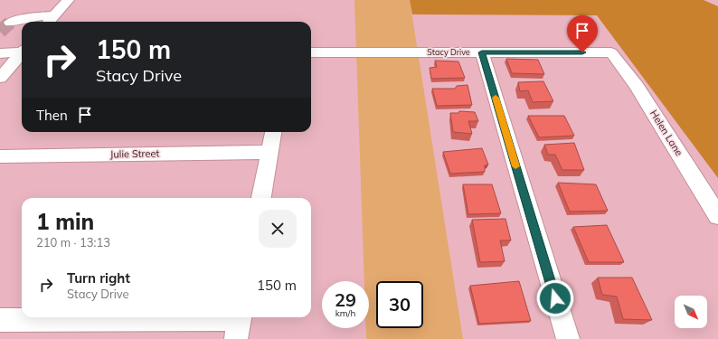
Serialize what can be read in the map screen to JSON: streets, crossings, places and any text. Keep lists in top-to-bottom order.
{
  "streets": {
    "street": ["Stacy Drive", "Helen Lane", "Julie Street"]
  },
  "crossings": [
    ["Stacy Drive", "Helen Lane"]
  ],
  "north": "bottom right",
  "page": {
    "turn": ["150 m", "Stacy Drive"],
    "then": "Then",
    "heading": ["1 min", "210 m · 13:13"],
    "list": [
      {
        "name": "Turn right",
        "note": "Stacy Drive",
        "value": "150 m"
      }
    ],
    "speed": "29 km/h",
    "limit": "30"
  }
}
